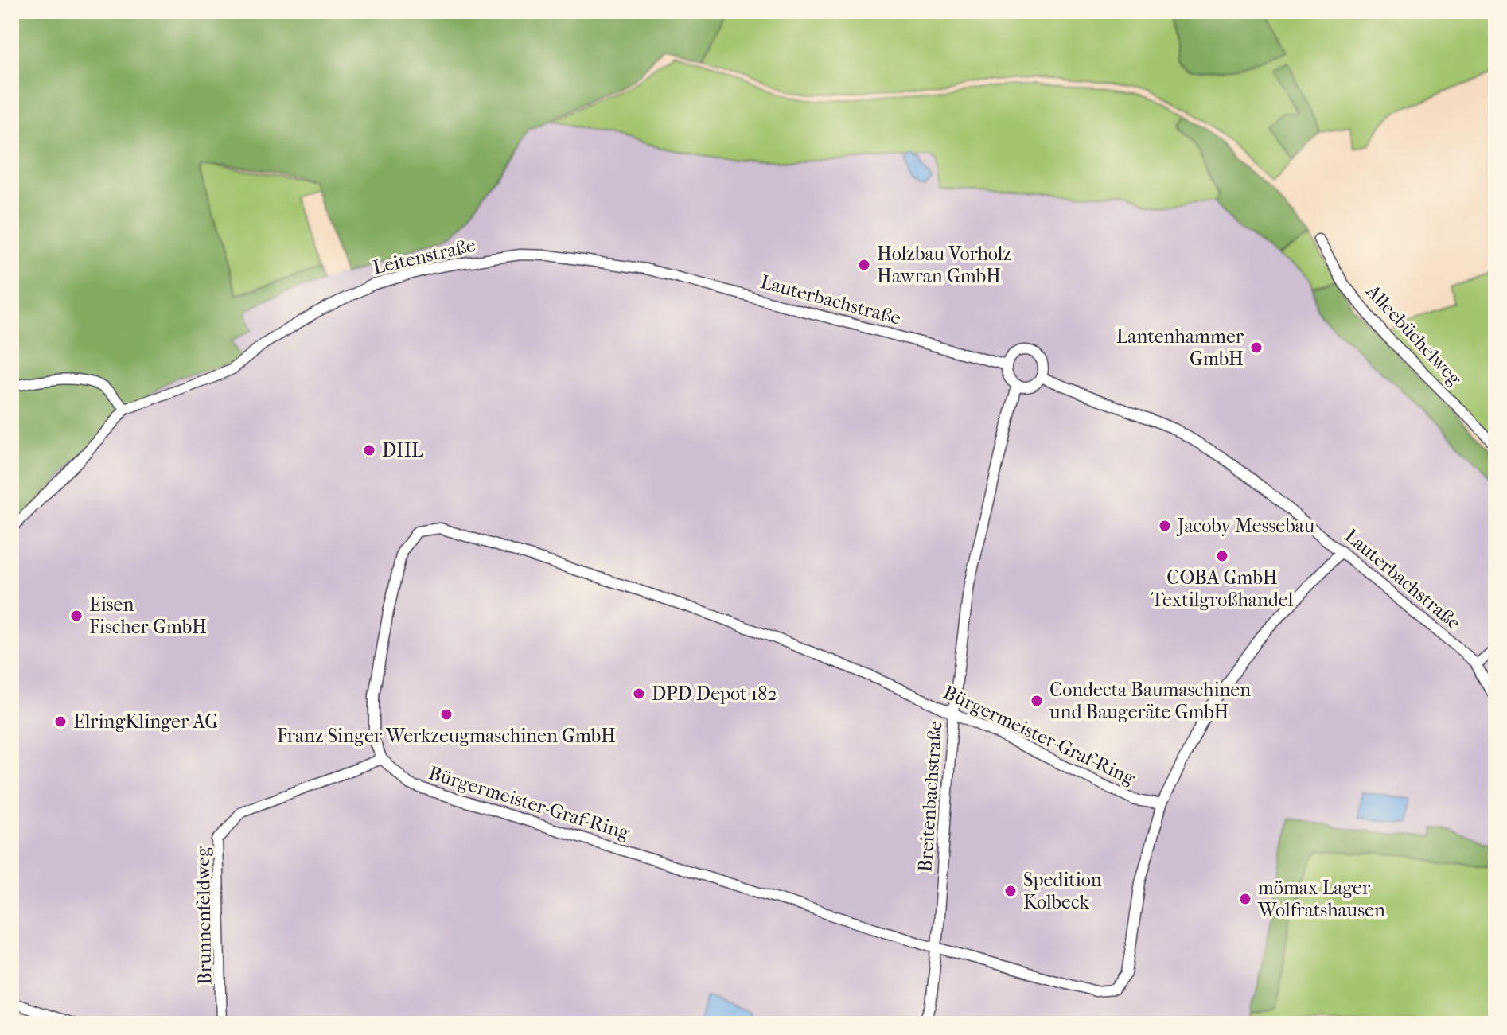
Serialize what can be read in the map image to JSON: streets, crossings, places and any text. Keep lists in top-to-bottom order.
{
  "streets": {
    "street": [
      "Leitenstraße",
      "Lauterbachstraße",
      "Alleebüchelweg",
      "Bürgermeister-Graf-Ring",
      "Breitenbachstraße",
      "Brunnenfeldweg"
    ]
  },
  "crossings": [
    ["Leitenstraße", "Lauterbachstraße"],
    ["Lauterbachstraße", "Bürgermeister-Graf-Ring"],
    ["Lauterbachstraße", "Breitenbachstraße"],
    ["Bürgermeister-Graf-Ring", "Breitenbachstraße"],
    ["Bürgermeister-Graf-Ring", "Brunnenfeldweg"]
  ],
  "places": [
    "Holzbau Vorholz Hawran GmbH",
    "Lantenhammer GmbH",
    "DHL",
    "Jacoby Messebau",
    "COBA GmbH Textilgroßhandel",
    "Eisen Fischer GmbH",
    "DPD Depot 182",
    "Condecta Baumaschinen und Baugeräte GmbH",
    "Franz Singer Werkzeugmaschinen GmbH",
    "ElringKlinger AG",
    "Spedition Kolbeck",
    "mömax Lager Wolfratshausen"
  ]
}
